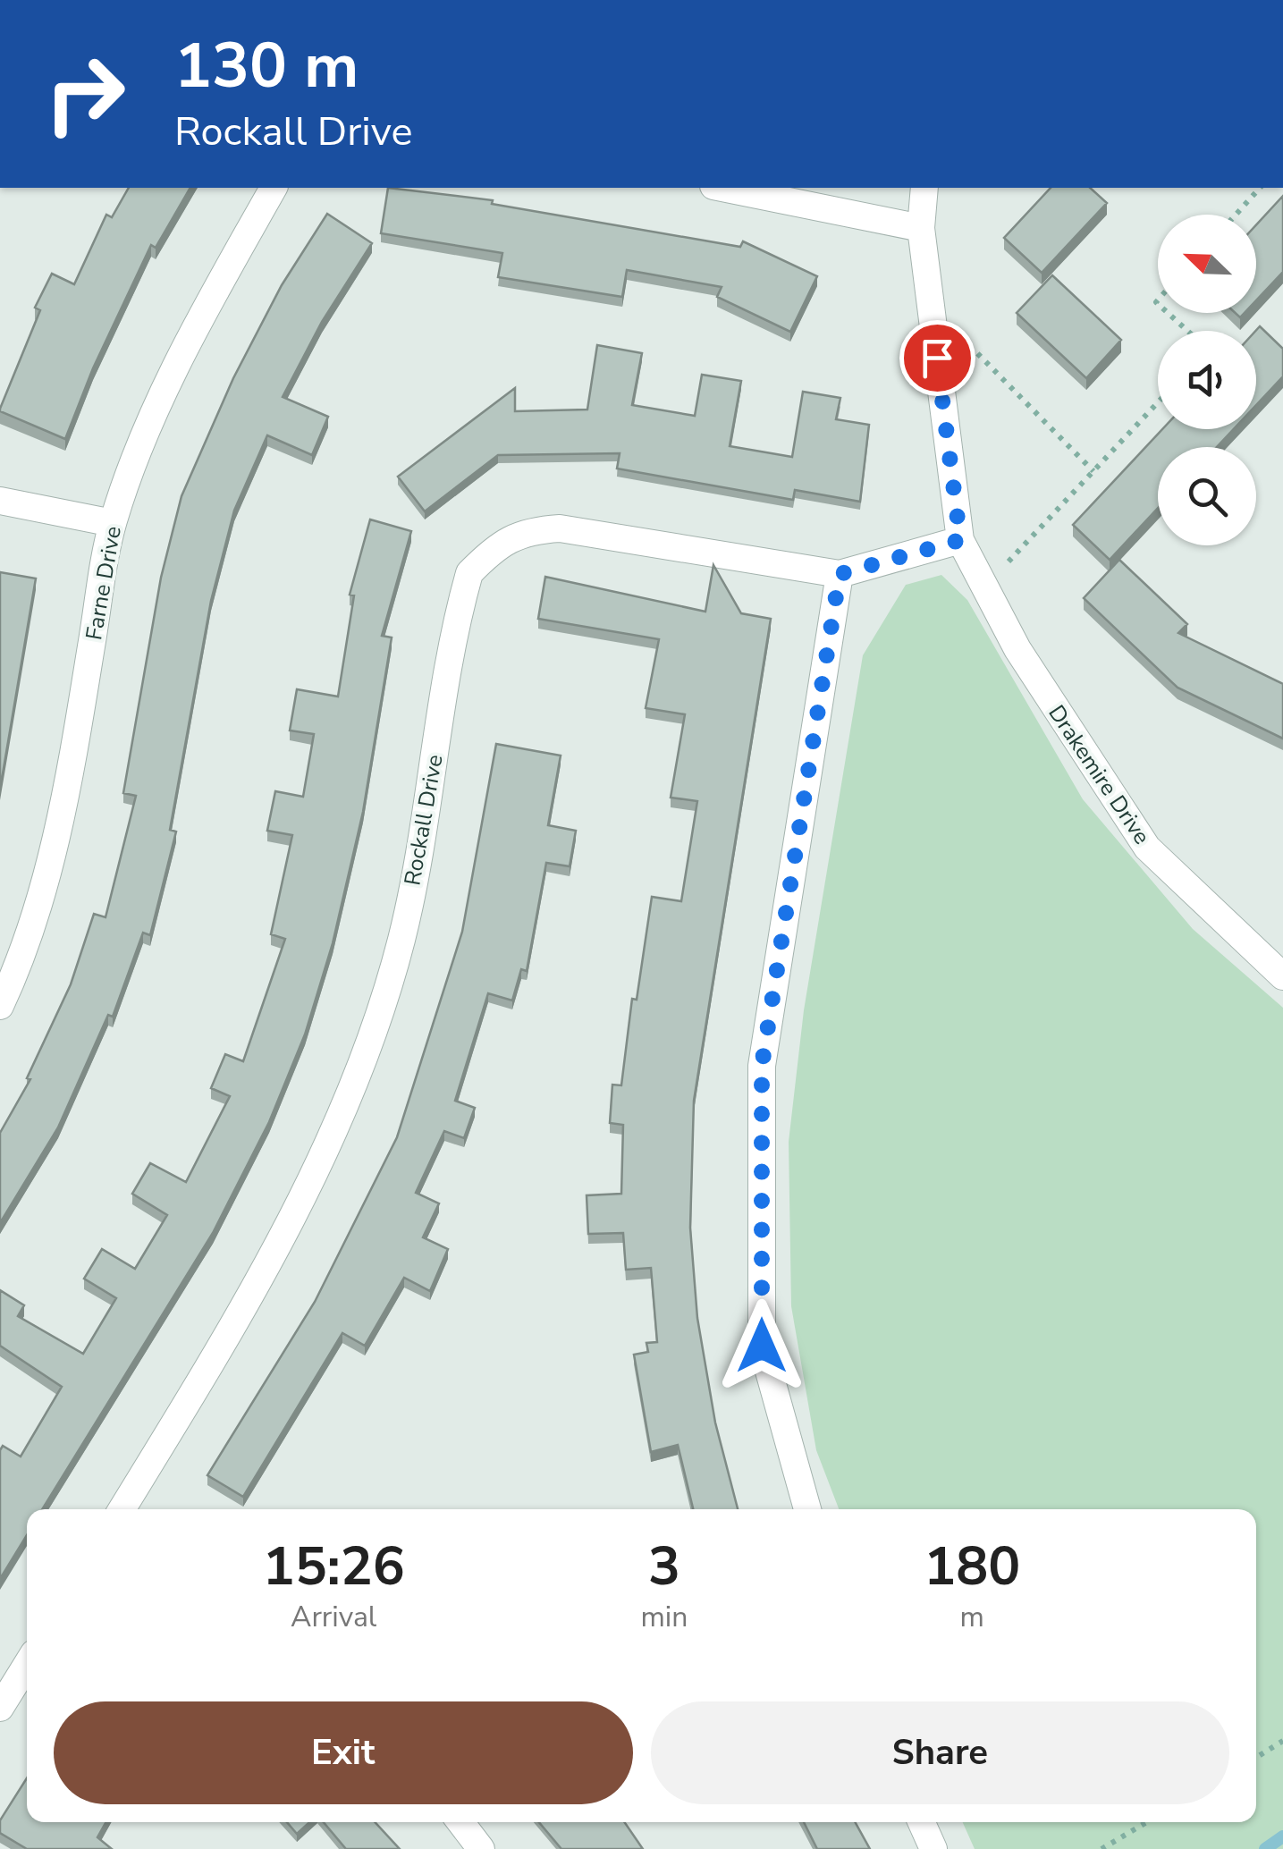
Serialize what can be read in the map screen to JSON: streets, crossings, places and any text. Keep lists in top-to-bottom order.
{
  "streets": {
    "street": ["Farne Drive", "Drakemire Drive", "Rockall Drive"]
  },
  "crossings": [
    ["Drakemire Drive", "Rockall Drive"]
  ],
  "north": "top left",
  "page": {
    "turn": ["130 m", "Rockall Drive"],
    "eta": [
      "15:26",
      "Arrival",
      "3",
      "min",
      "180",
      "m"
    ],
    "buttons": ["Exit", "Share"]
  }
}
